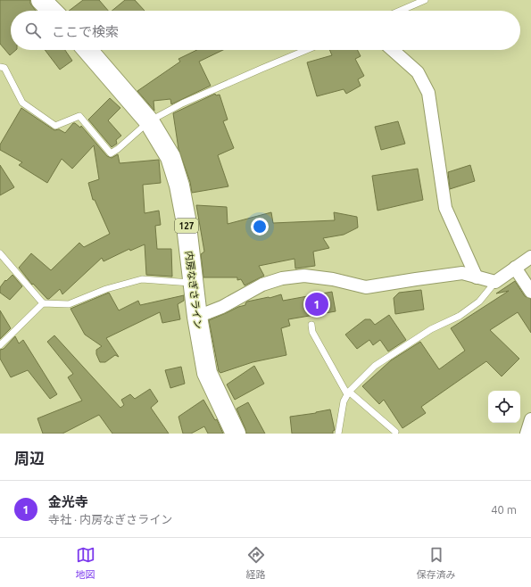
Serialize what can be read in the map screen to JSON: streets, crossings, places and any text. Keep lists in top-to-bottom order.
{
  "streets": {
    "highway": ["127", "内房なぎさライン"]
  },
  "page": {
    "search": "ここで検索",
    "pins": "1",
    "heading": "周辺",
    "list": [
      {
        "mark": "1",
        "name": "金光寺",
        "note": "寺社 · 内房なぎさライン",
        "value": "40 m"
      }
    ],
    "nav": ["地図", "経路", "保存済み"]
  }
}
